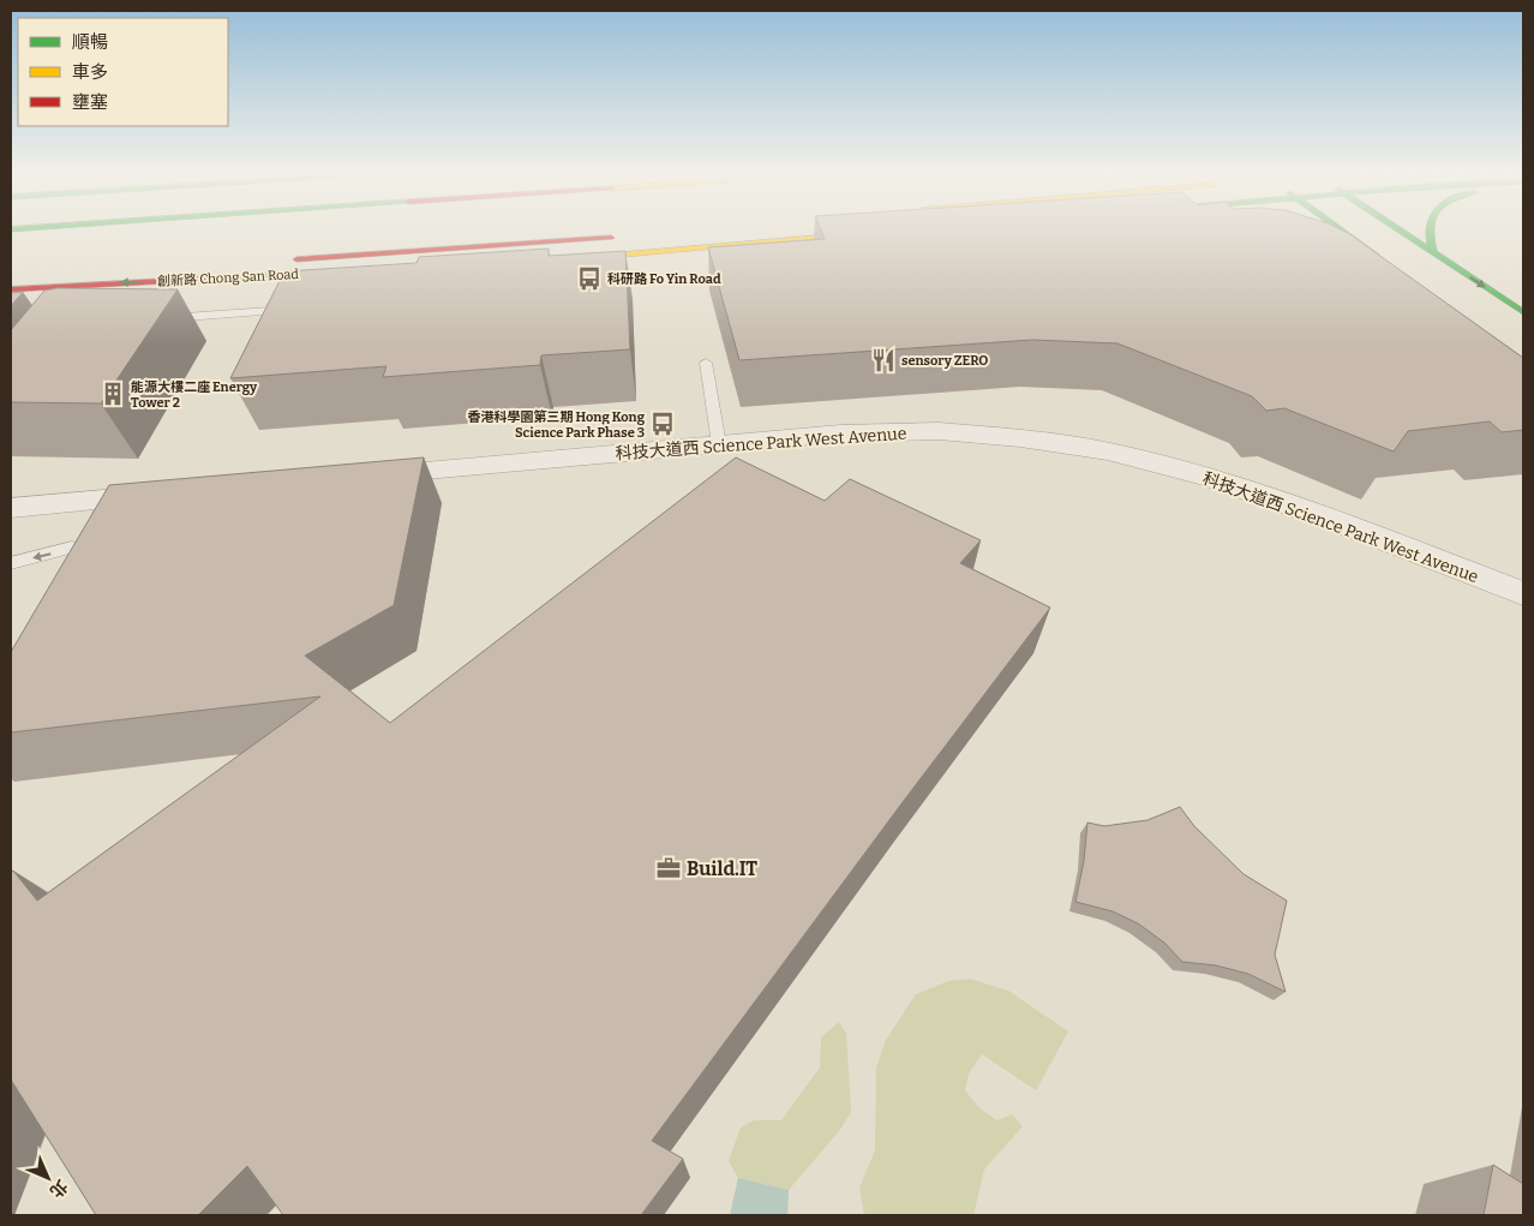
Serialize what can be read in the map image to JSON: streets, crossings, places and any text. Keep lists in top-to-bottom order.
{
  "streets": {
    "main road": ["創新路 Chong San Road"],
    "street": ["科技大道西 Science Park West Avenue"]
  },
  "places": {
    "bus stop": ["科研路 Fo Yin Road", "香港科學園第三期 Hong Kong Science Park Phase 3"],
    "restaurant": ["sensory ZERO"],
    "building": ["能源大樓二座 Energy Tower 2"],
    "office": ["Build.IT"]
  },
  "legend": ["順暢", "車多", "壅塞"],
  "north": "bottom right"
}
